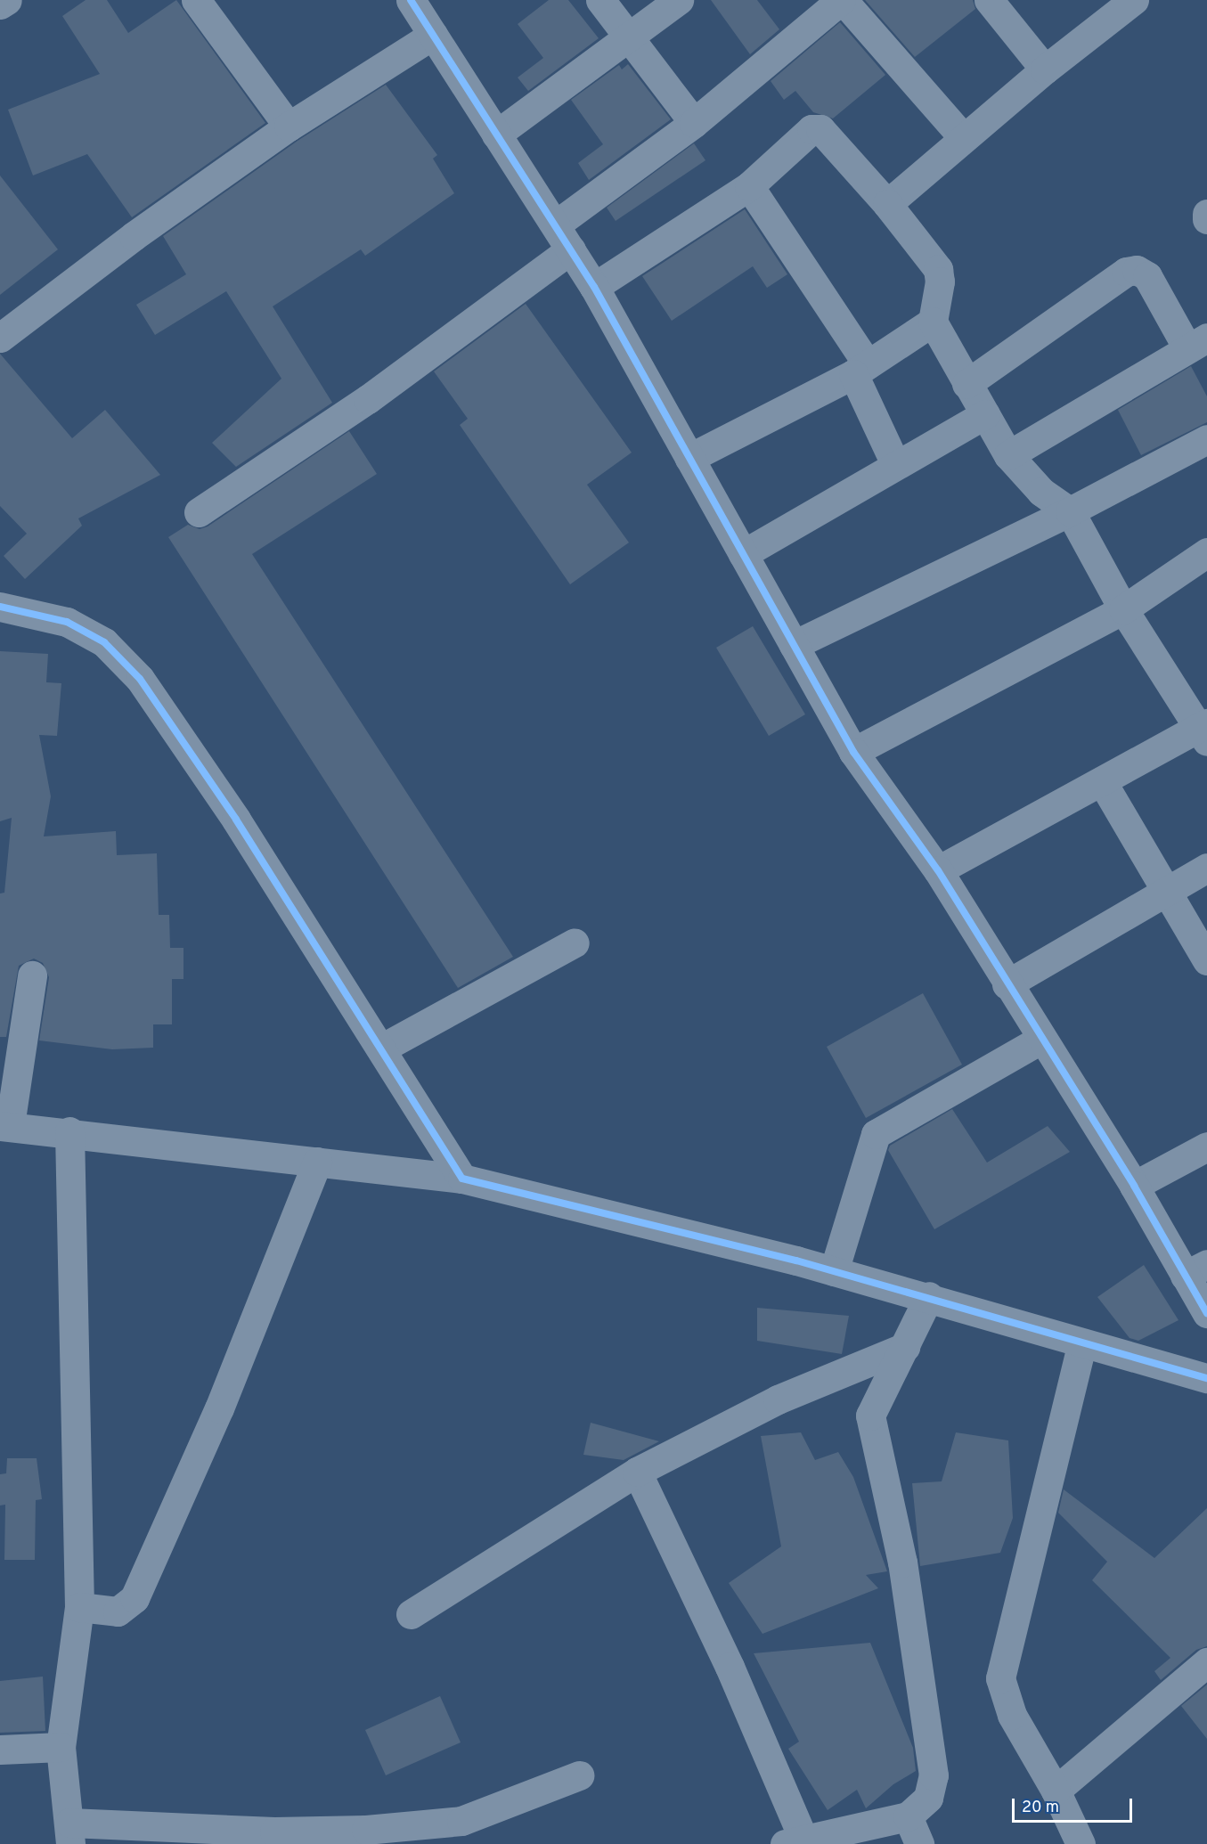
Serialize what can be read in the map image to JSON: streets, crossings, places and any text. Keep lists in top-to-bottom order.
{
  "scale_bar": "20 m"
}
